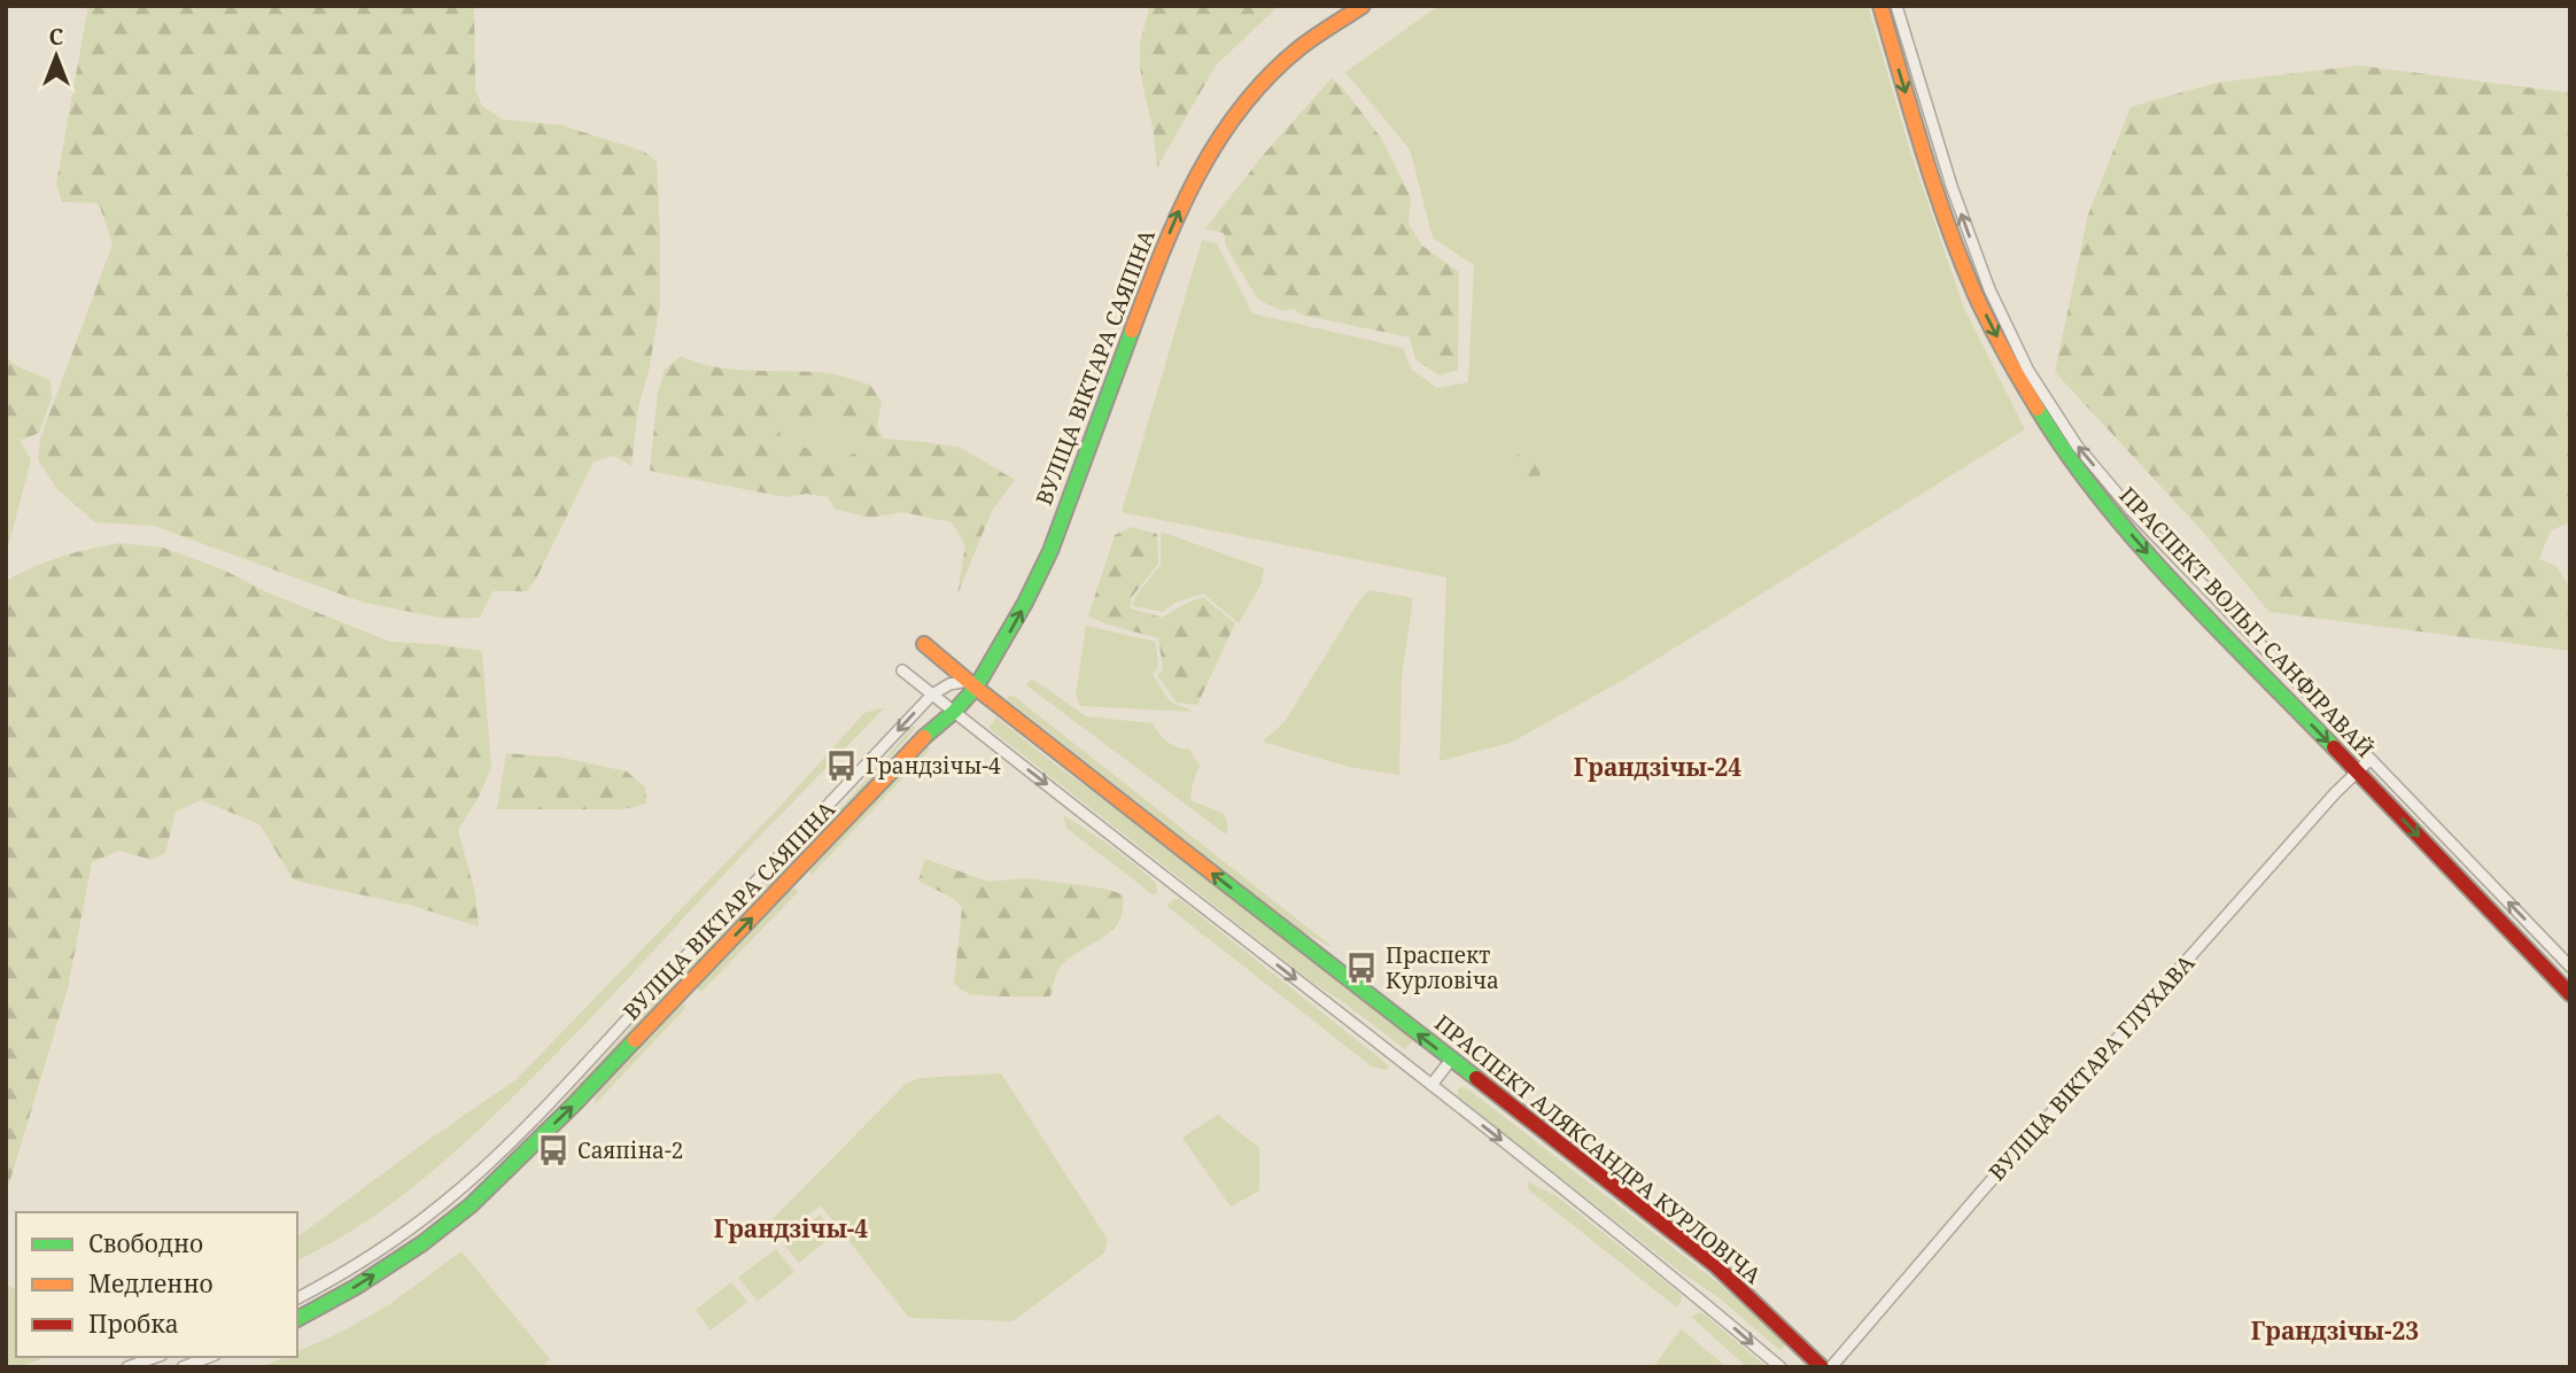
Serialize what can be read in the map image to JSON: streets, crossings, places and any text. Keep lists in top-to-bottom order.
{
  "streets": {
    "street": [
      "ВУЛІЦА ВІКТАРА САЯПІНА",
      "ПРАСПЕКТ ВОЛЬГІ САНФІРАВАЙ",
      "ВУЛІЦА ВІКТАРА ГЛУХАВА",
      "ПРАСПЕКТ АЛЯКСАНДРА КУРЛОВІЧА"
    ]
  },
  "crossings": [
    ["ВУЛІЦА ВІКТАРА САЯПІНА", "ПРАСПЕКТ АЛЯКСАНДРА КУРЛОВІЧА"],
    ["ПРАСПЕКТ ВОЛЬГІ САНФІРАВАЙ", "ВУЛІЦА ВІКТАРА ГЛУХАВА"]
  ],
  "districts": ["Грандзічы-24", "Грандзічы-4", "Грандзічы-23"],
  "places": {
    "bus stop": ["Грандзічы-4", "Праспект Курловіча", "Саяпіна-2"]
  },
  "legend": ["Свободно", "Медленно", "Пробка"],
  "north": "top"
}
